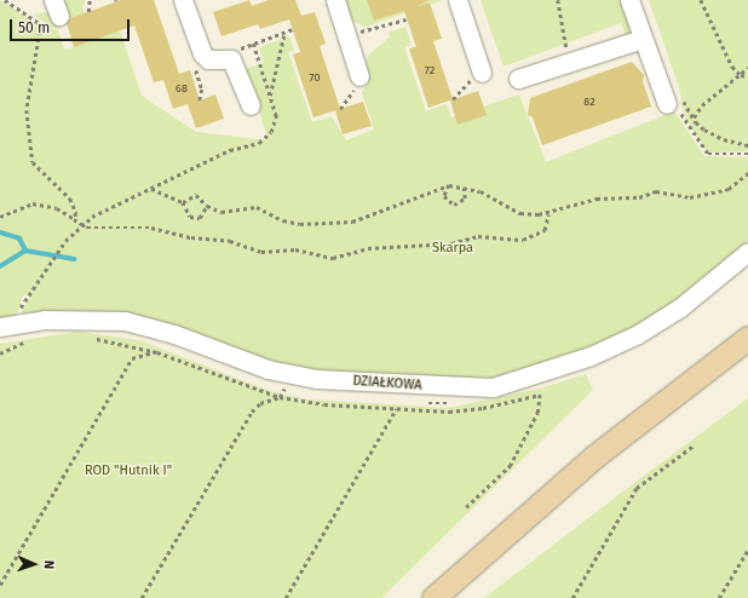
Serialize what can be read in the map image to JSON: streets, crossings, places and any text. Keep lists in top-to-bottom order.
{
  "streets": {
    "street": ["DZIAŁKOWA"]
  },
  "parks": ["Skarpa", "ROD \"Hutnik I\""],
  "house_numbers": [
    "72",
    "70",
    "68",
    "82"
  ],
  "scale_bar": "50 m",
  "north": "right"
}
